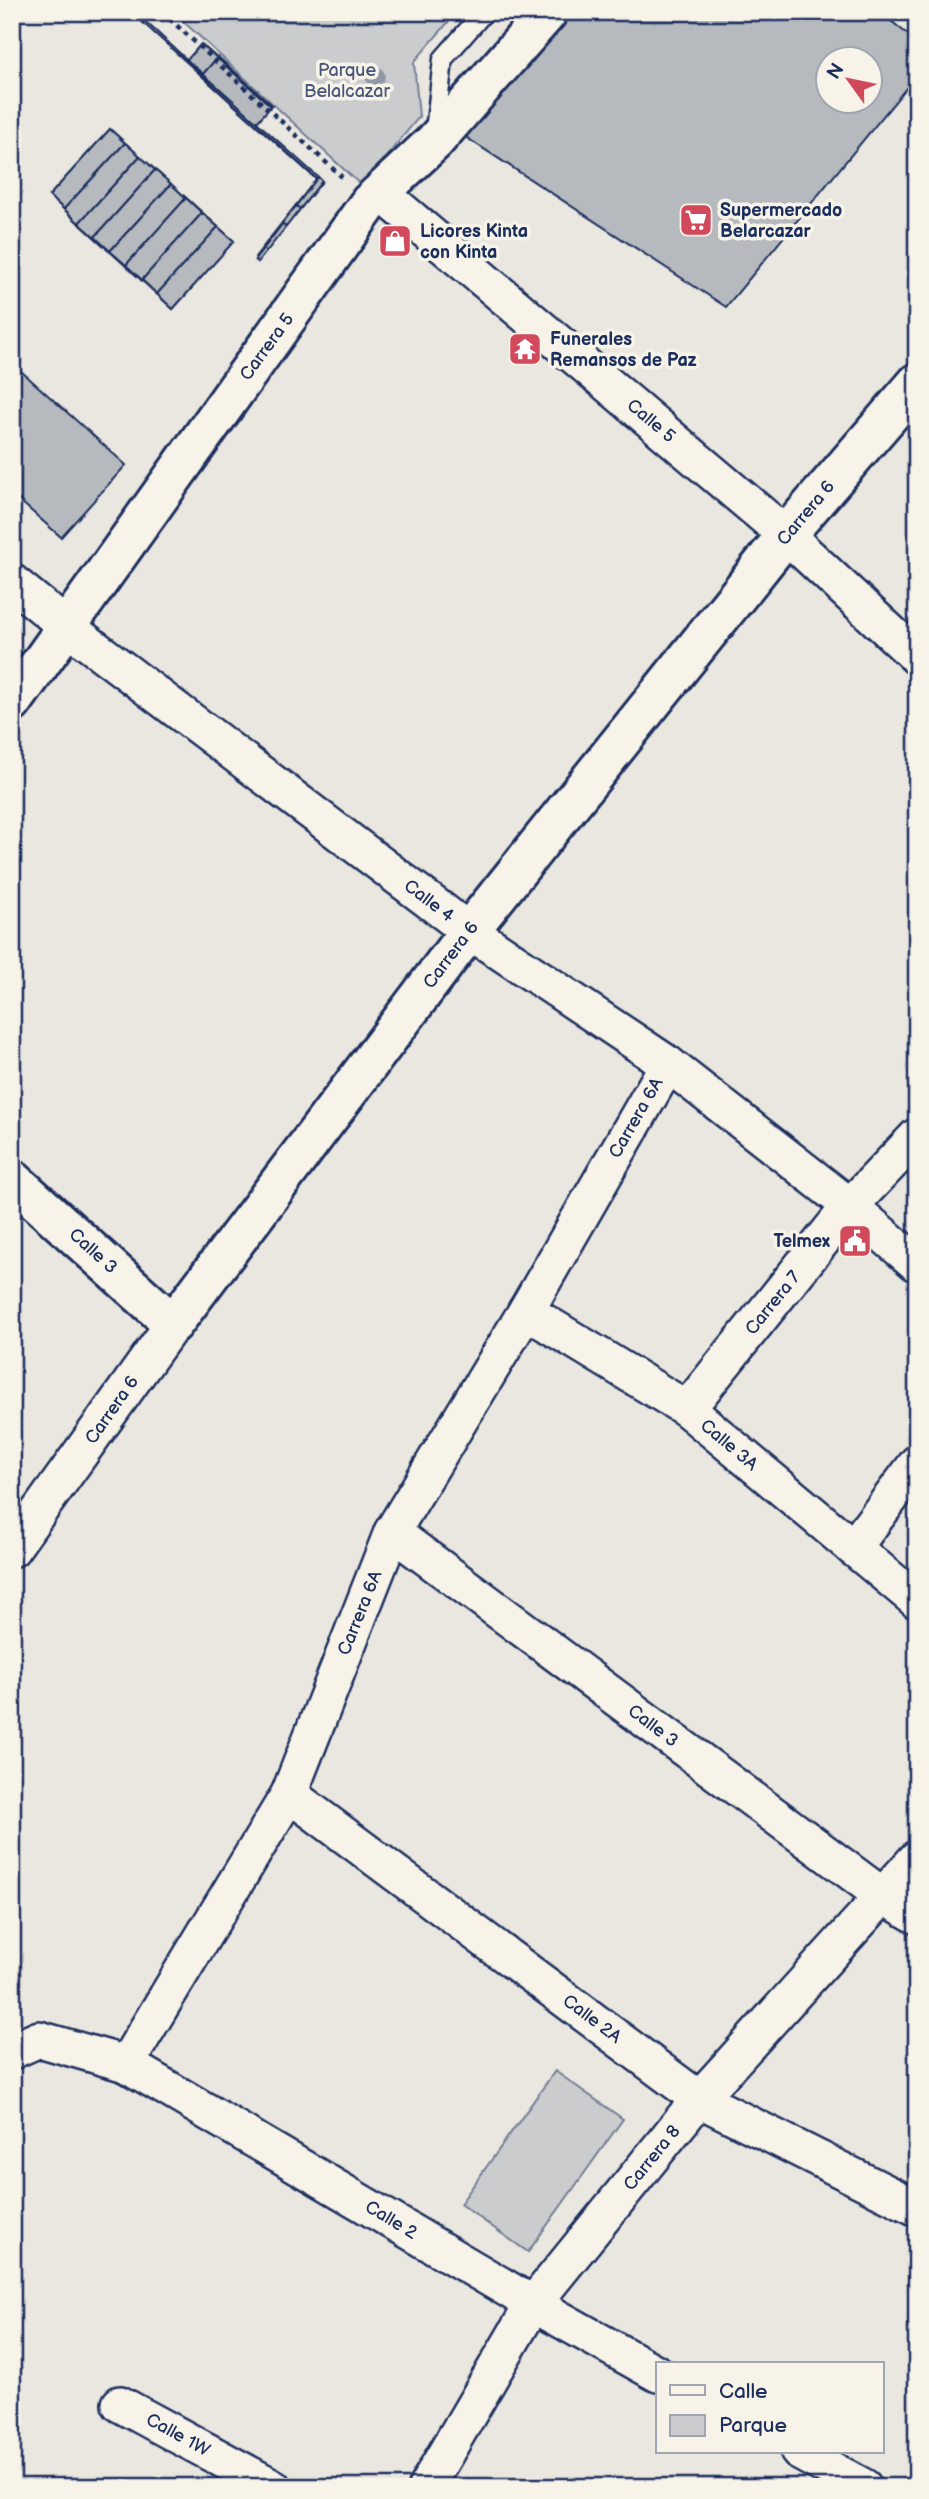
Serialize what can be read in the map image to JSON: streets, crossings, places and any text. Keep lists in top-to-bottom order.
{
  "streets": {
    "street": [
      "Carrera 5",
      "Calle 5",
      "Carrera 6",
      "Calle 4",
      "Carrera 6A",
      "Calle 3",
      "Carrera 7",
      "Calle 3A",
      "Calle 2A",
      "Carrera 8",
      "Calle 2",
      "Calle 1W"
    ]
  },
  "crossings": [
    ["Carrera 5", "Calle 5"],
    ["Carrera 5", "Calle 4"],
    ["Calle 5", "Carrera 6"],
    ["Carrera 6", "Calle 4"],
    ["Carrera 6", "Calle 3"],
    ["Calle 4", "Carrera 6A"],
    ["Calle 4", "Carrera 7"],
    ["Carrera 6A", "Calle 3"],
    ["Carrera 6A", "Calle 3A"],
    ["Carrera 6A", "Calle 2A"],
    ["Carrera 6A", "Calle 2"],
    ["Calle 3", "Carrera 8"],
    ["Carrera 7", "Calle 3A"],
    ["Calle 2A", "Carrera 8"],
    ["Carrera 8", "Calle 2"]
  ],
  "parks": ["Parque Belalcazar"],
  "places": {
    "supermarket": ["Supermercado Belarcazar"],
    "shop": ["Licores Kinta con Kinta"],
    "temple": ["Funerales Remansos de Paz"],
    "public building": ["Telmex"]
  },
  "legend": ["Calle", "Parque"],
  "north": "top left"
}
